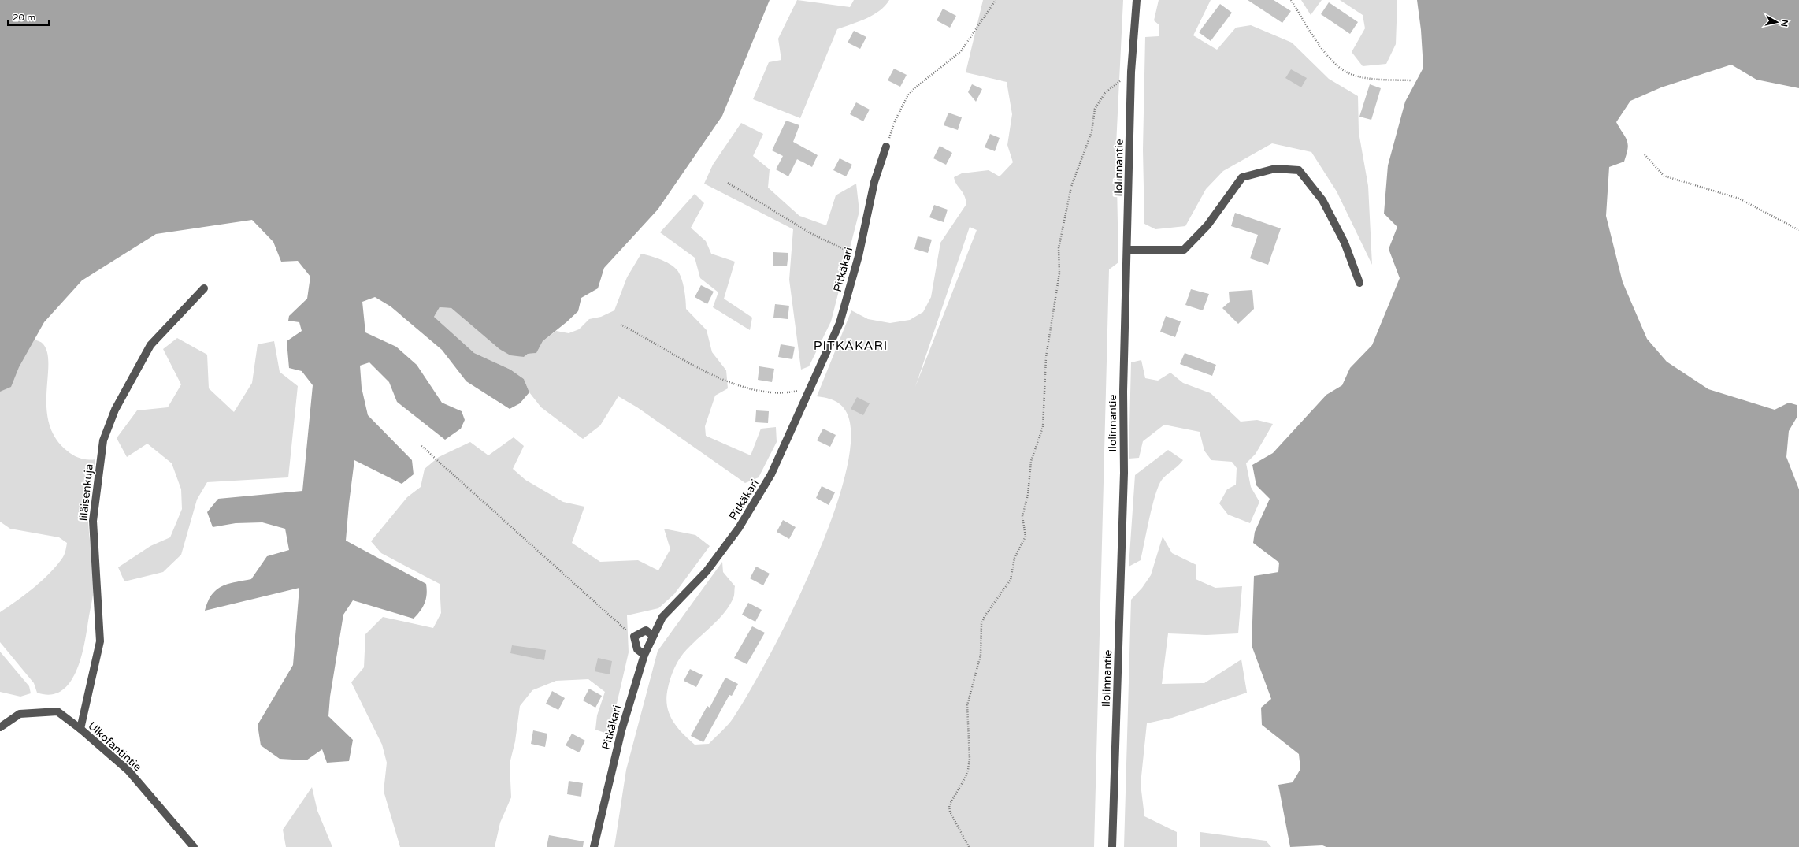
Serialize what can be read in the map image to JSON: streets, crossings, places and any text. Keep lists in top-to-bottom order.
{
  "streets": {
    "street": [
      "Ilolinnantie",
      "Pitkäkari",
      "Iiläisenkuja",
      "Ulkofantintie"
    ]
  },
  "crossings": [
    ["Iiläisenkuja", "Ulkofantintie"]
  ],
  "districts": ["PITKÄKARI"],
  "scale_bar": "20 m",
  "north": "right"
}
